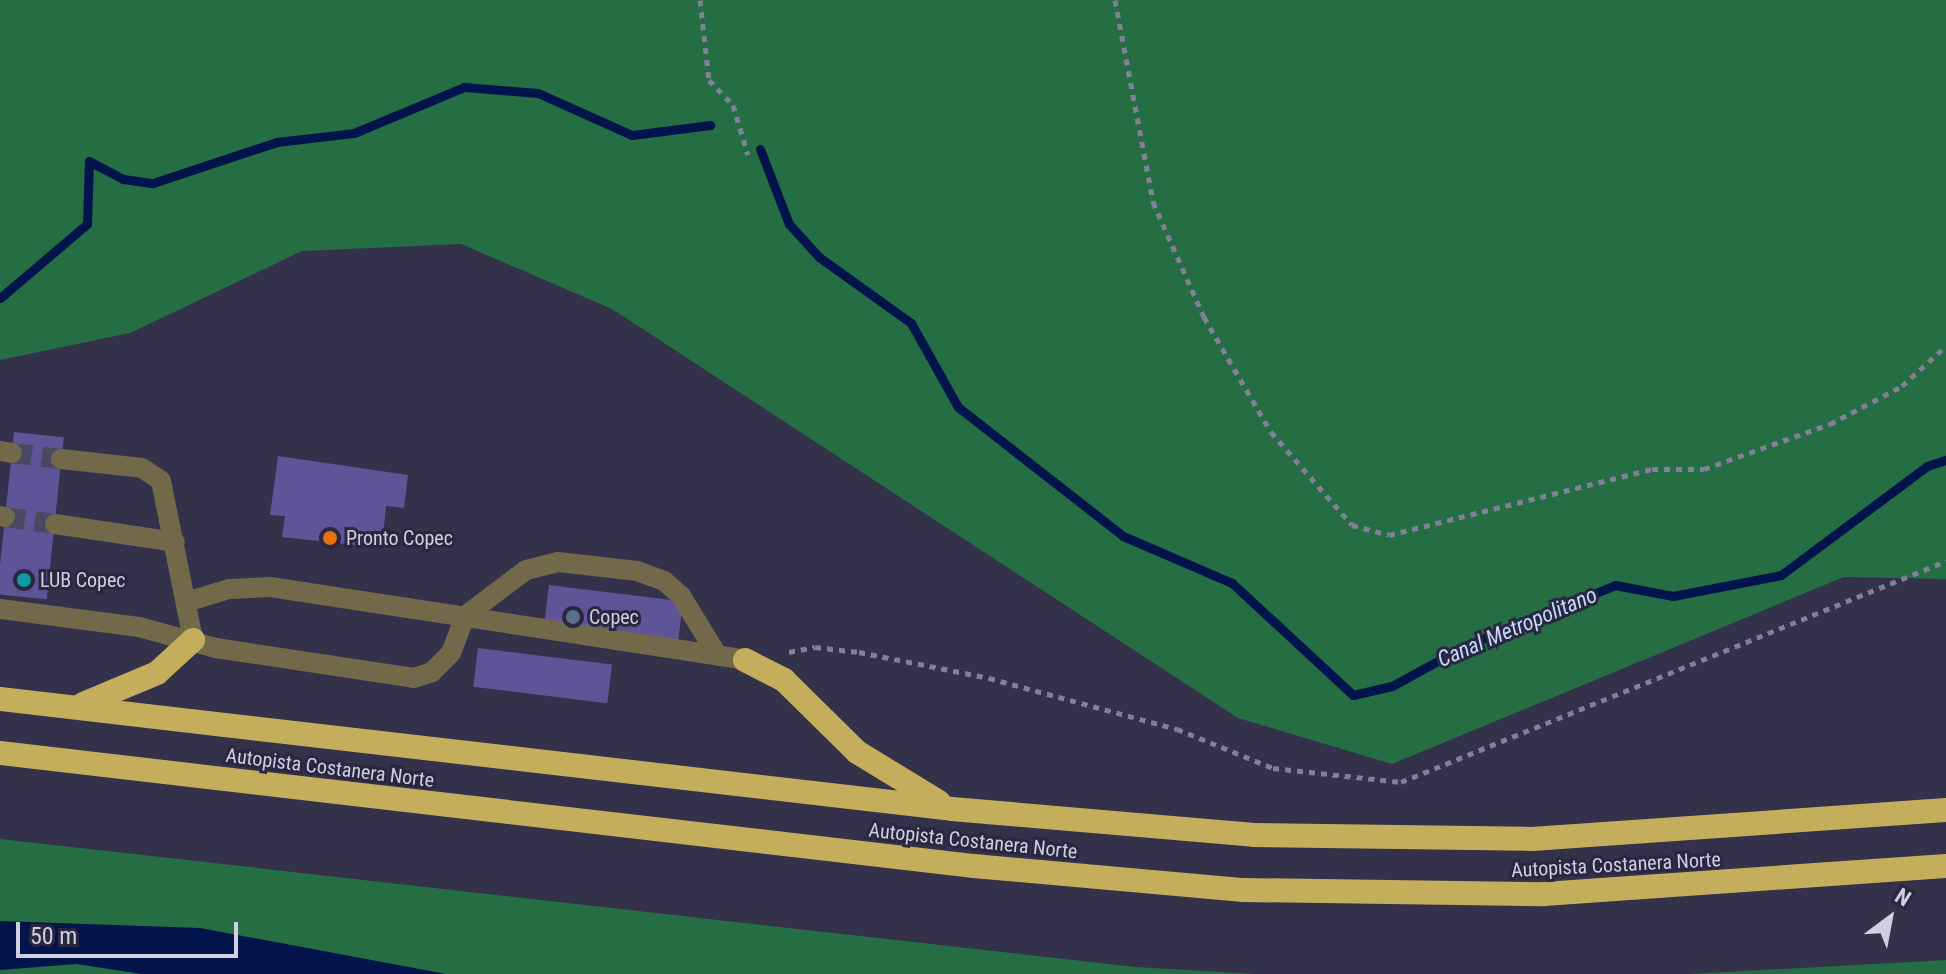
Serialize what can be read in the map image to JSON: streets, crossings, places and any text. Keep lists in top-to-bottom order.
{
  "streets": {
    "highway": ["Autopista Costanera Norte"]
  },
  "water": ["Canal Metropolitano"],
  "places": ["Pronto Copec", "LUB Copec", "Copec"],
  "scale_bar": "50 m",
  "north": "top right"
}
